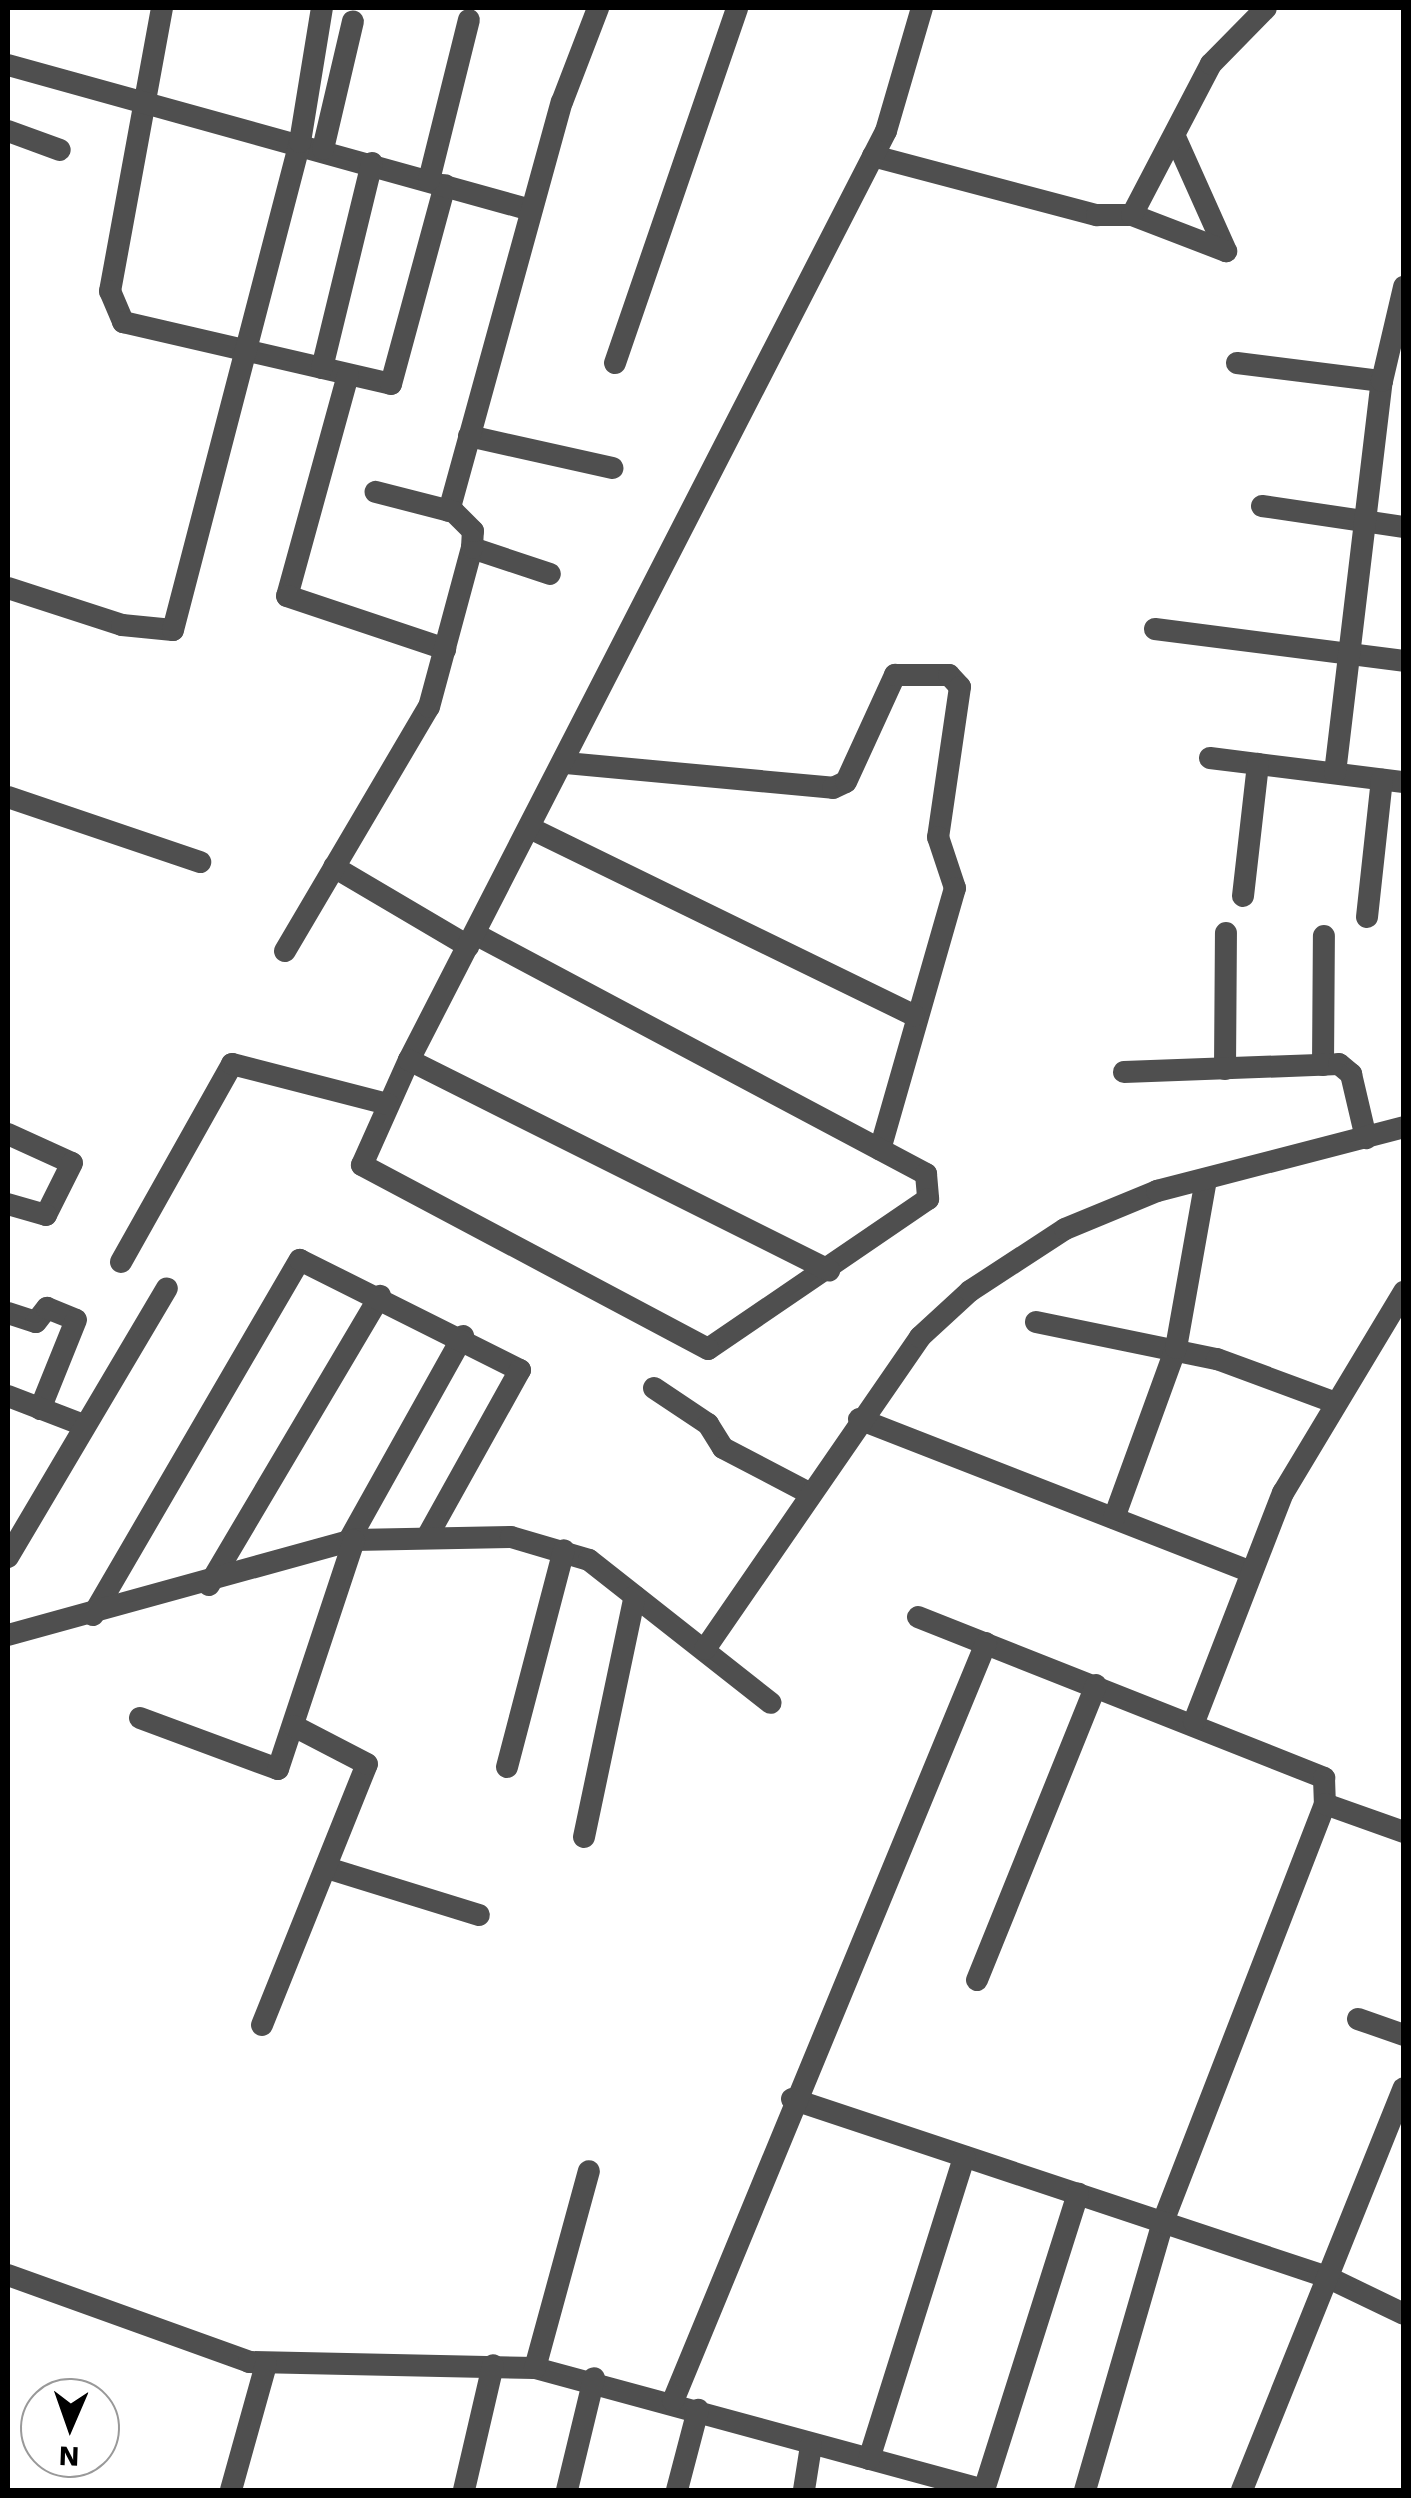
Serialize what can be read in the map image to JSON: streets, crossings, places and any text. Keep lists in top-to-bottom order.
{
  "north": "bottom"
}
